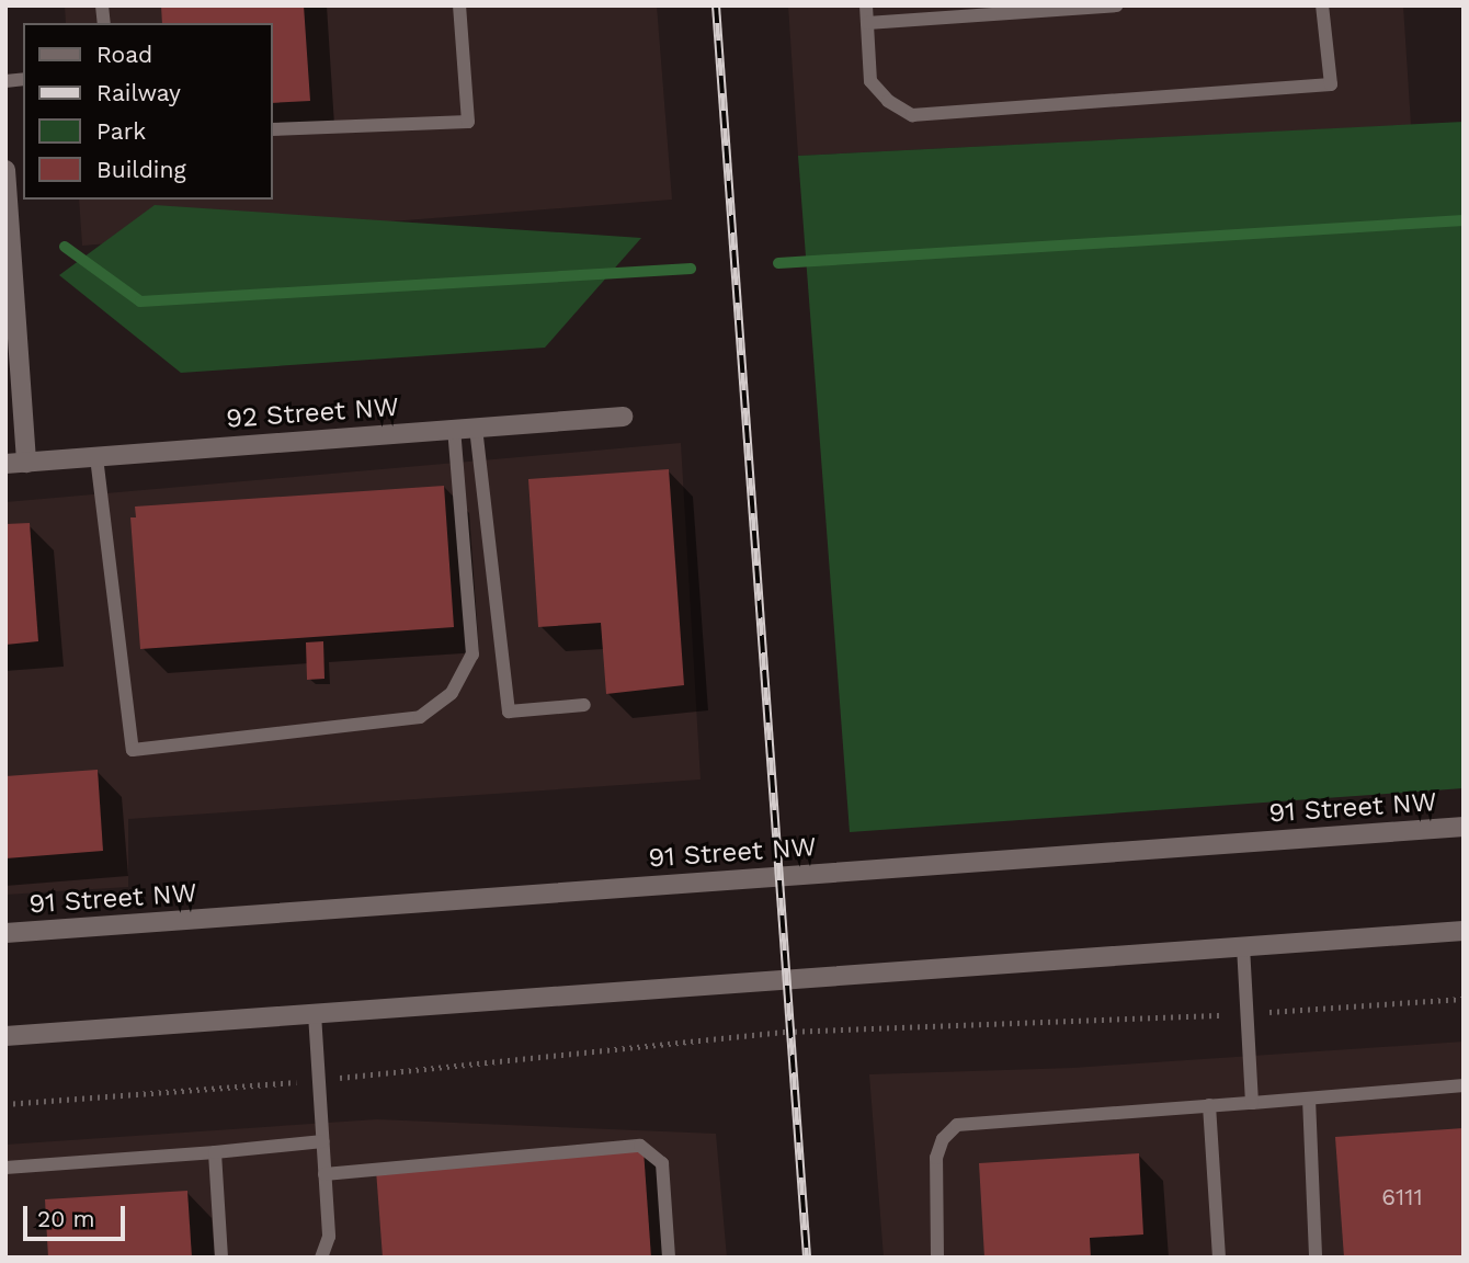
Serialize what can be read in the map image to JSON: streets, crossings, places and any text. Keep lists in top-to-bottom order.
{
  "streets": {
    "main road": ["92 Street NW", "91 Street NW"]
  },
  "house_numbers": ["6111"],
  "legend": [
    "Road",
    "Railway",
    "Park",
    "Building"
  ],
  "scale_bar": "20 m"
}
